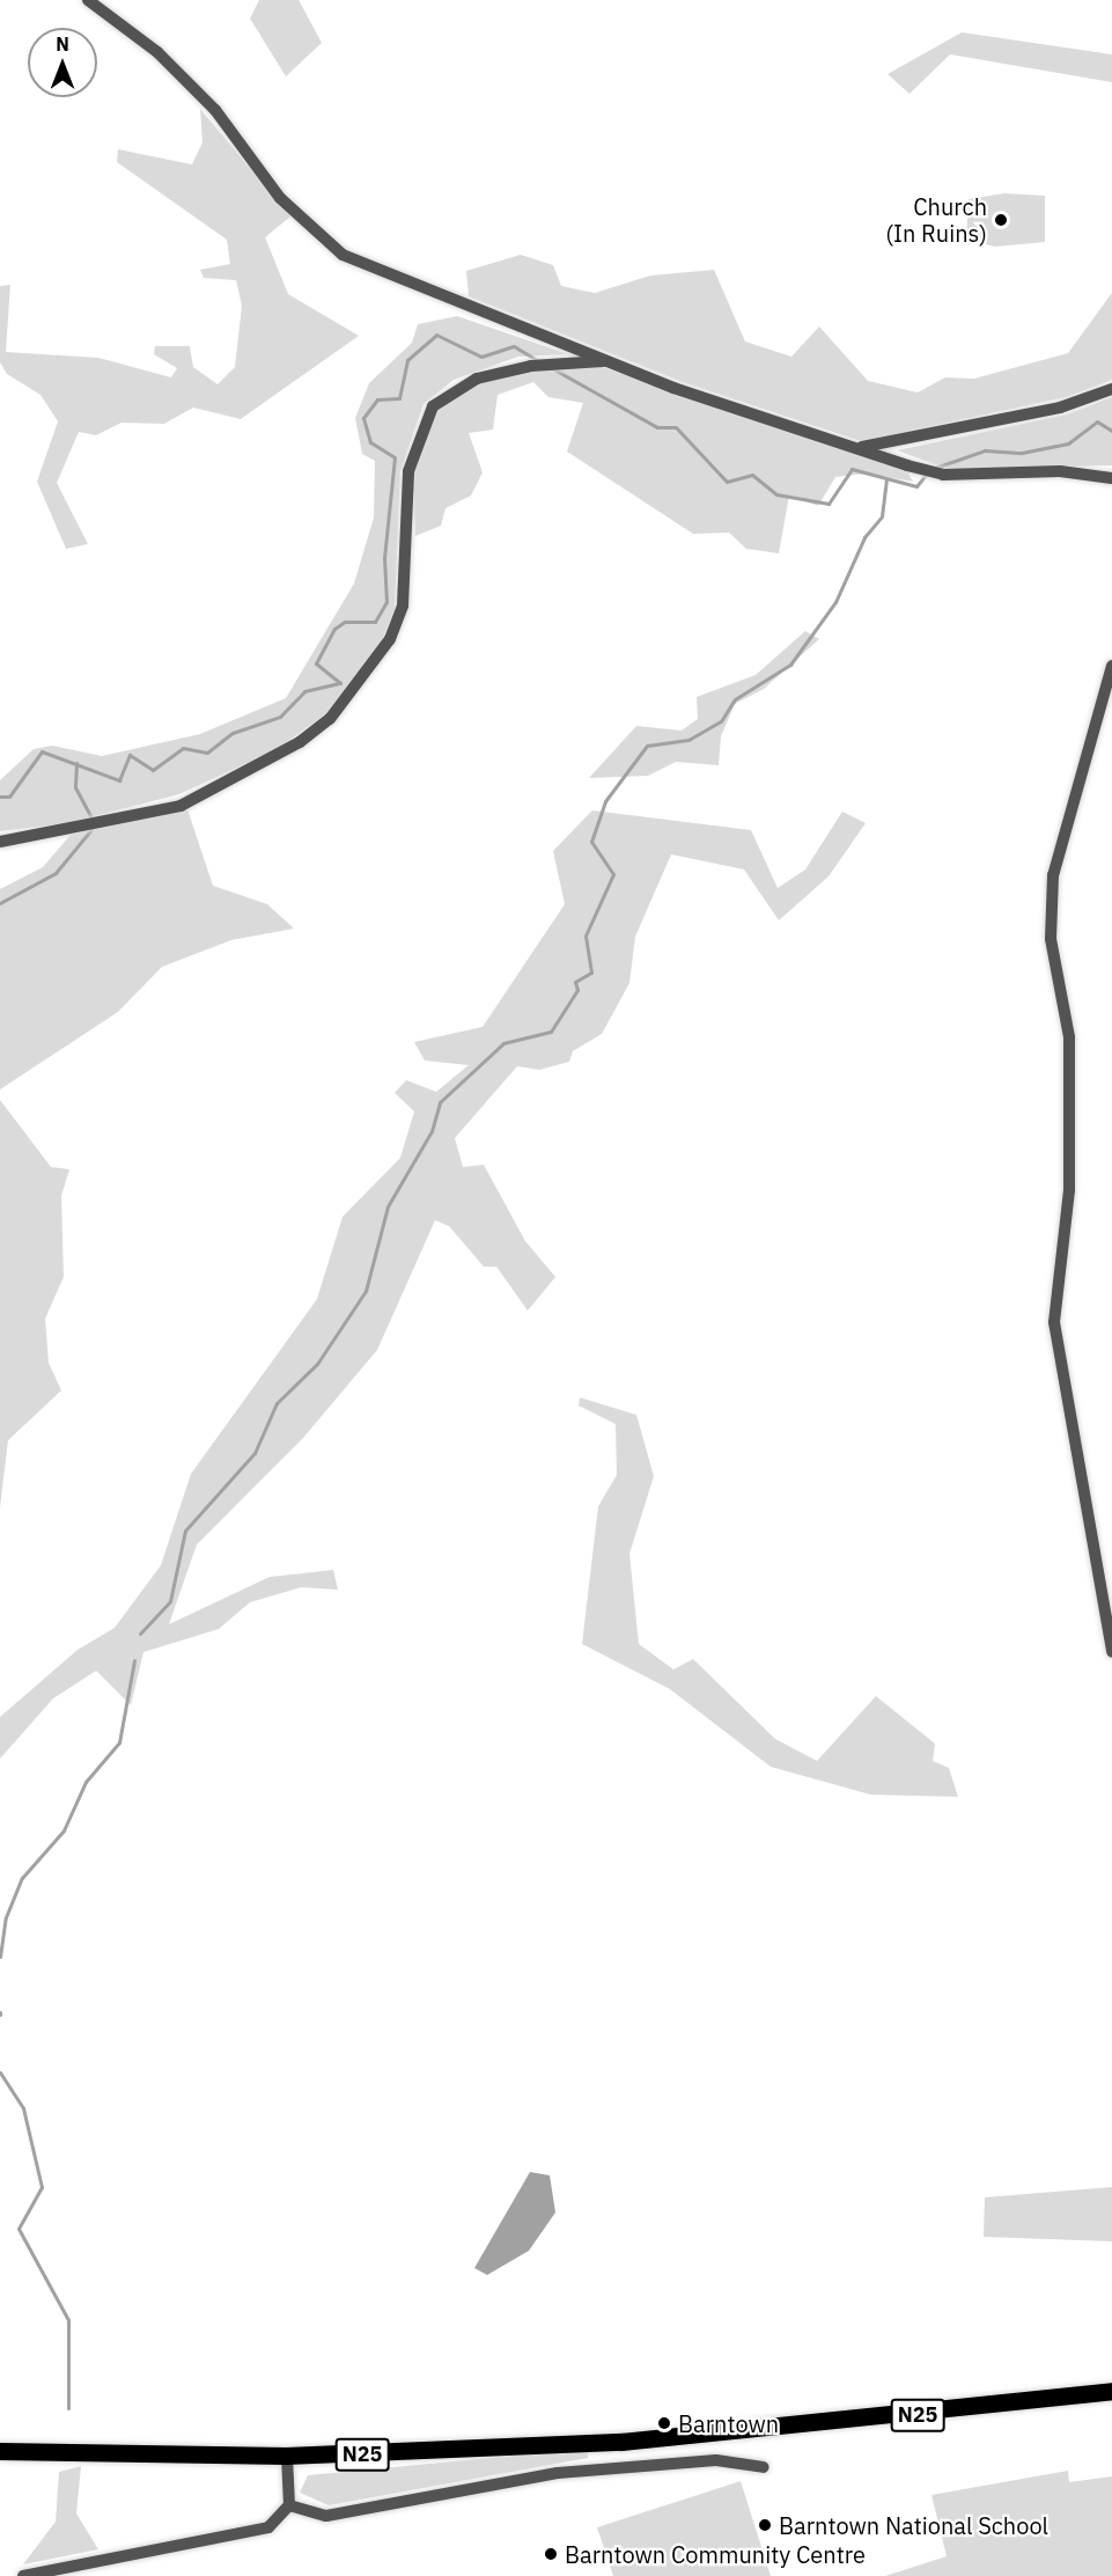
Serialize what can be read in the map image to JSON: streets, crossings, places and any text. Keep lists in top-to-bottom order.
{
  "streets": {
    "highway": ["N25"]
  },
  "places": [
    "Church (In Ruins)",
    "Barntown",
    "Barntown National School",
    "Barntown Community Centre"
  ],
  "north": "top"
}
